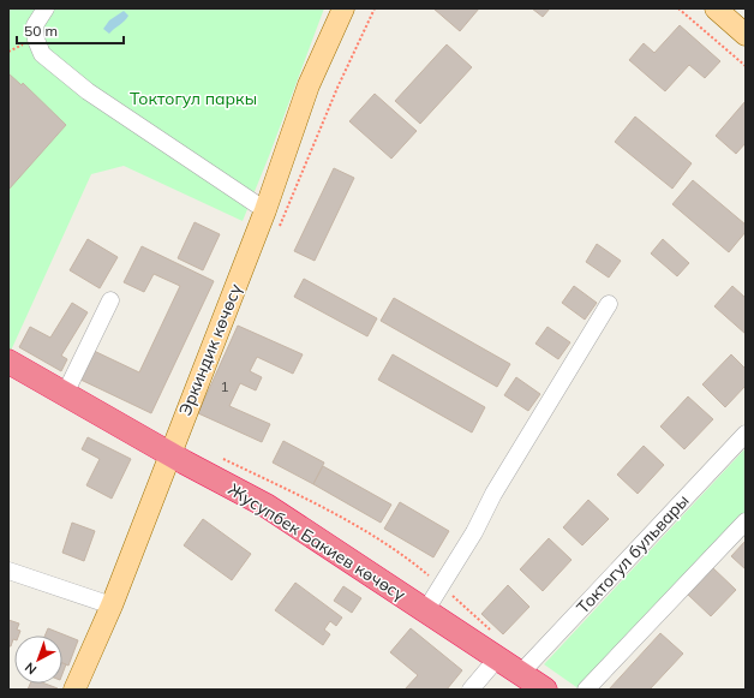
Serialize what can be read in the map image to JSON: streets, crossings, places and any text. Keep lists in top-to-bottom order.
{
  "streets": {
    "highway": ["Жусупбек Бакиев көчөсү"],
    "main road": ["Эркиндик көчөсү"],
    "street": ["Токтогул бульвары"]
  },
  "crossings": [
    ["Эркиндик көчөсү", "Жусупбек Бакиев көчөсү"],
    ["Жусупбек Бакиев көчөсү", "Токтогул бульвары"]
  ],
  "parks": ["Токтогул паркы"],
  "house_numbers": ["1"],
  "scale_bar": "50 m",
  "north": "bottom left"
}
